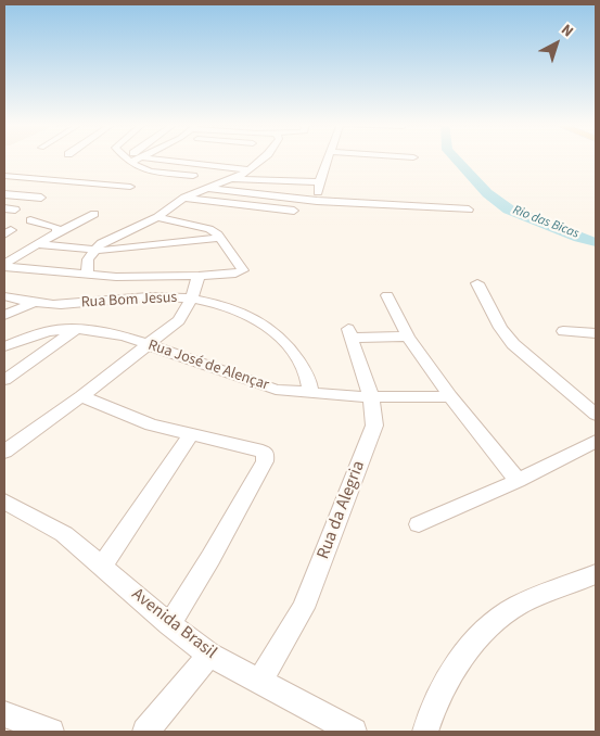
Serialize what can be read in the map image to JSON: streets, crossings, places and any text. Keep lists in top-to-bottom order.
{
  "streets": {
    "street": [
      "Rua Bom Jesus",
      "Rua José de Alençar",
      "Rua da Alegria",
      "Avenida Brasil"
    ]
  },
  "crossings": [
    ["Rua Bom Jesus", "Rua José de Alençar"],
    ["Rua José de Alençar", "Rua da Alegria"],
    ["Rua da Alegria", "Avenida Brasil"]
  ],
  "water": ["Rio das Bicas"],
  "north": "top right"
}
